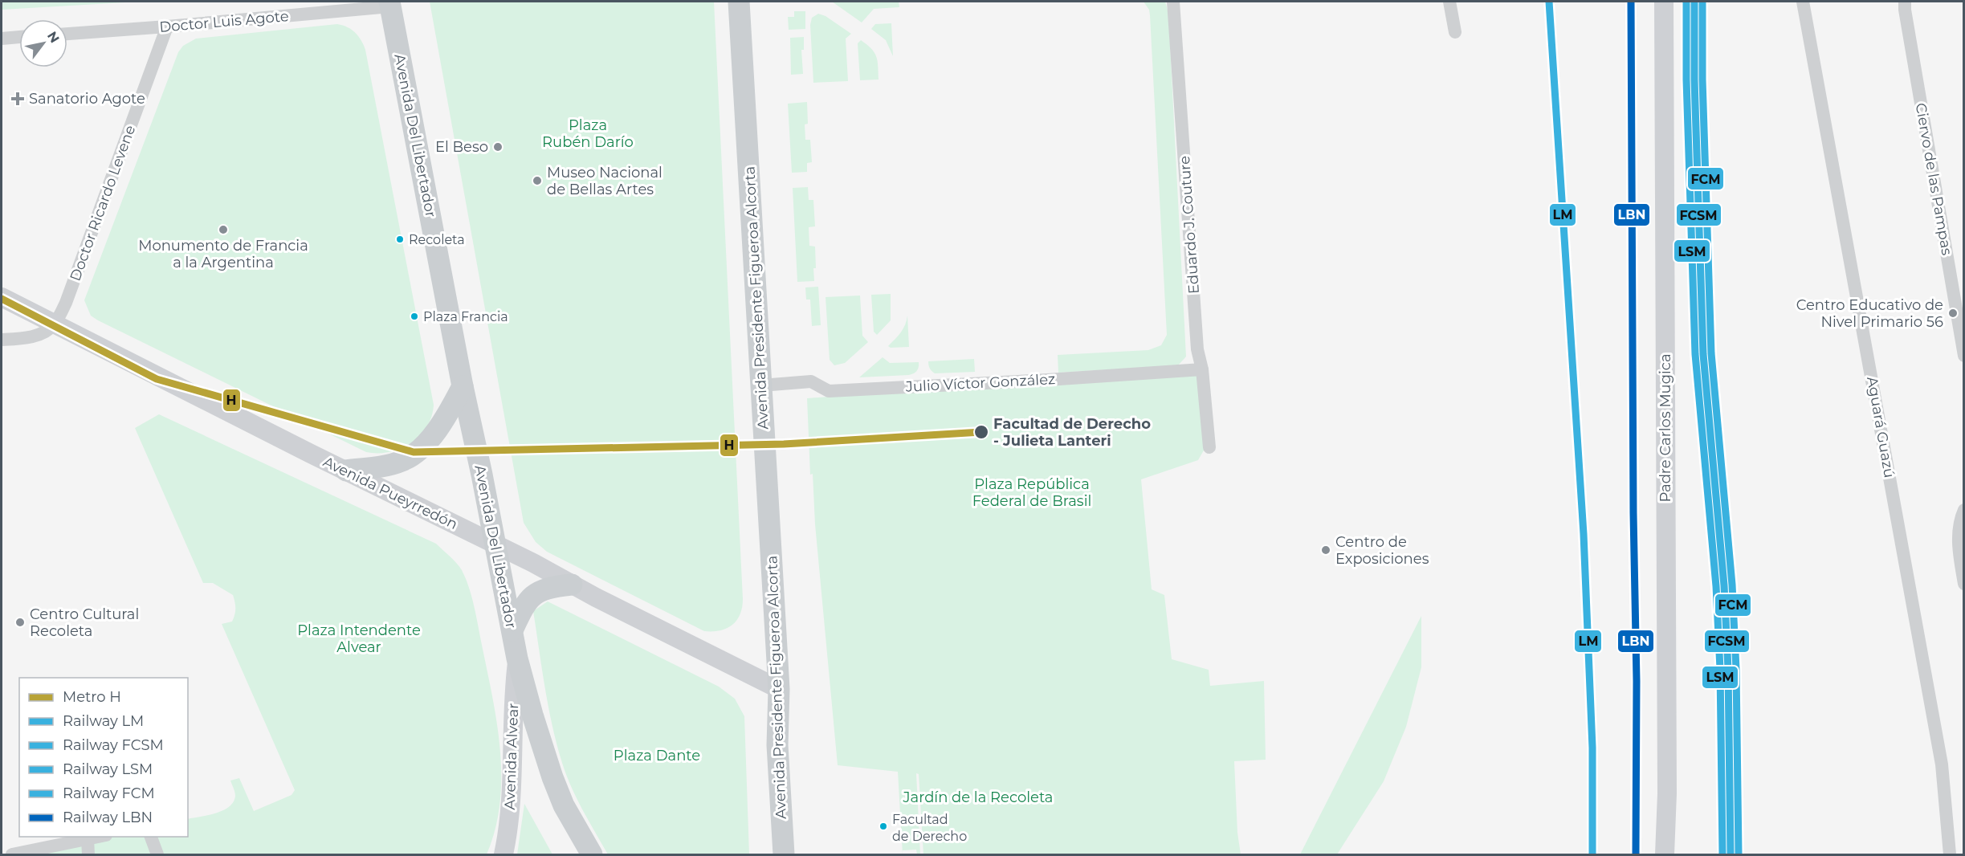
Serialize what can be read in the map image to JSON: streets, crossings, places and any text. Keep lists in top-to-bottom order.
{
  "streets": {
    "main road": [
      "Avenida Del Libertador",
      "Avenida Presidente Figueroa Alcorta",
      "Padre Carlos Mugica",
      "Avenida Pueyrredón",
      "Avenida Alvear"
    ],
    "street": [
      "Doctor Luis Agote",
      "Ciervo de las Pampas",
      "Doctor Ricardo Levene",
      "Eduardo J. Couture",
      "Julio Víctor González",
      "Aguará Guazú"
    ]
  },
  "crossings": [
    ["Doctor Luis Agote", "Avenida Del Libertador"],
    ["Doctor Luis Agote", "Doctor Ricardo Levene"],
    ["Avenida Del Libertador", "Avenida Pueyrredón"],
    ["Avenida Del Libertador", "Avenida Alvear"],
    ["Doctor Ricardo Levene", "Avenida Pueyrredón"],
    ["Eduardo J. Couture", "Julio Víctor González"],
    ["Avenida Presidente Figueroa Alcorta", "Julio Víctor González"],
    ["Avenida Presidente Figueroa Alcorta", "Avenida Pueyrredón"]
  ],
  "parks": [
    "Plaza Rubén Darío",
    "Plaza República Federal de Brasil",
    "Plaza Intendente Alvear",
    "Plaza Dante",
    "Jardín de la Recoleta"
  ],
  "places": {
    "health": ["Sanatorio Agote"],
    "other": [
      "El Beso",
      "Museo Nacional de Bellas Artes",
      "Monumento de Francia a la Argentina",
      "Recoleta",
      "Centro Educativo de Nivel Primario 56",
      "Plaza Francia",
      "Facultad de Derecho - Julieta Lanteri",
      "Centro de Exposiciones",
      "Centro Cultural Recoleta",
      "Facultad de Derecho"
    ]
  },
  "lines": [
    "rail line LM",
    "rail line FCSM",
    "rail line LSM",
    "rail line FCM",
    "rail line LBN",
    "metro line H"
  ],
  "legend": [
    "Metro H",
    "Railway LM",
    "Railway FCSM",
    "Railway LSM",
    "Railway FCM",
    "Railway LBN"
  ],
  "north": "top right"
}
